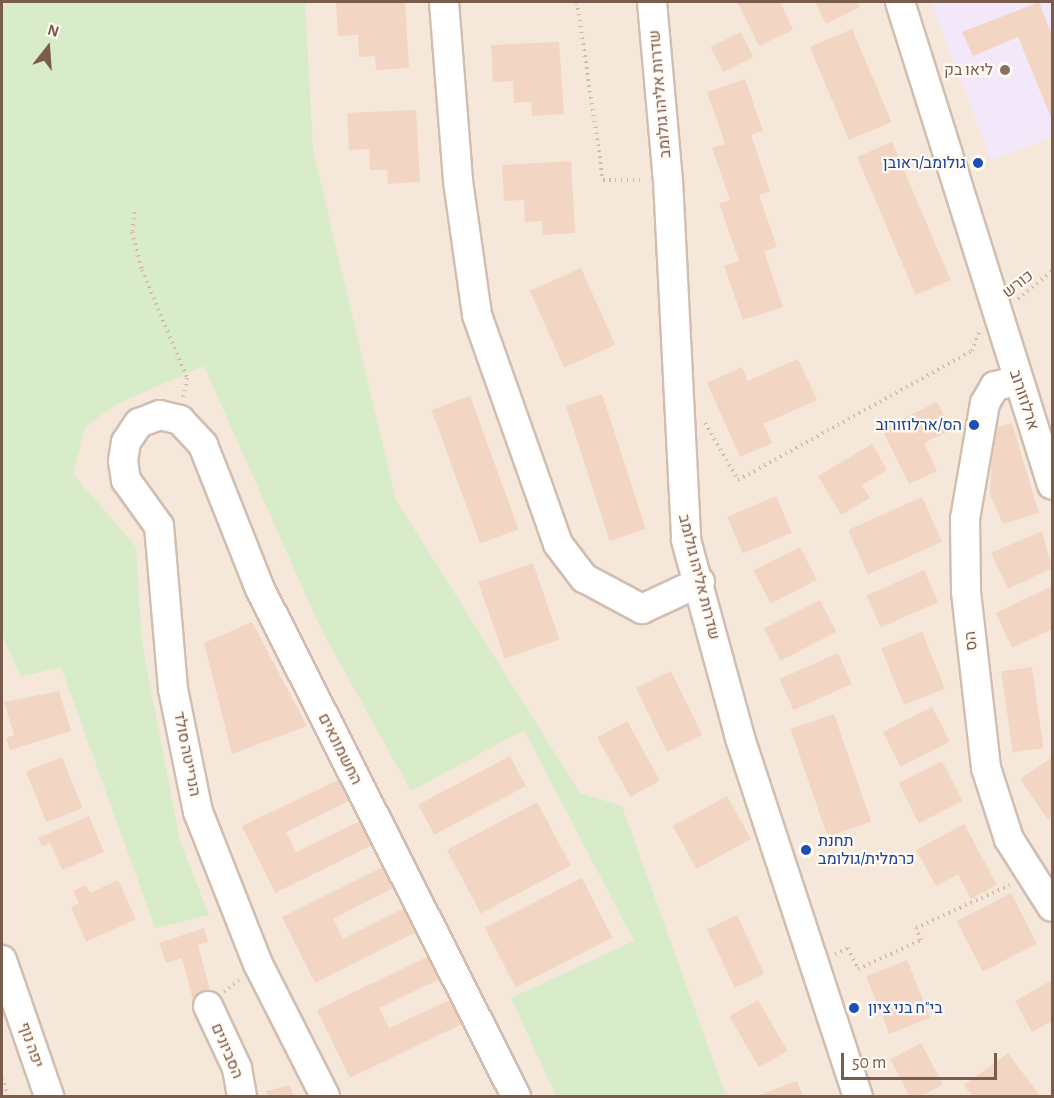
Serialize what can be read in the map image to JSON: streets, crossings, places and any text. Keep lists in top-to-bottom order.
{
  "streets": {
    "street": [
      "שדרות אליהו גולומב",
      "ארלוזורוב",
      "הס",
      "החשמונאים",
      "הנרייטה סולד",
      "יפה נוף",
      "הסביונים"
    ],
    "path": ["כורש"]
  },
  "crossings": [
    ["כורש", "ארלוזורוב"],
    ["כורש", "הס"],
    ["ארלוזורוב", "הס"],
    ["החשמונאים", "הנרייטה סולד"]
  ],
  "places": [
    "ליאו בק",
    "גולומב/ראובן",
    "הס/ארלוזורוב",
    "תחנת כרמלית/גולומב",
    "בי\"ח בני ציון"
  ],
  "scale_bar": "50 m",
  "north": "top"
}
